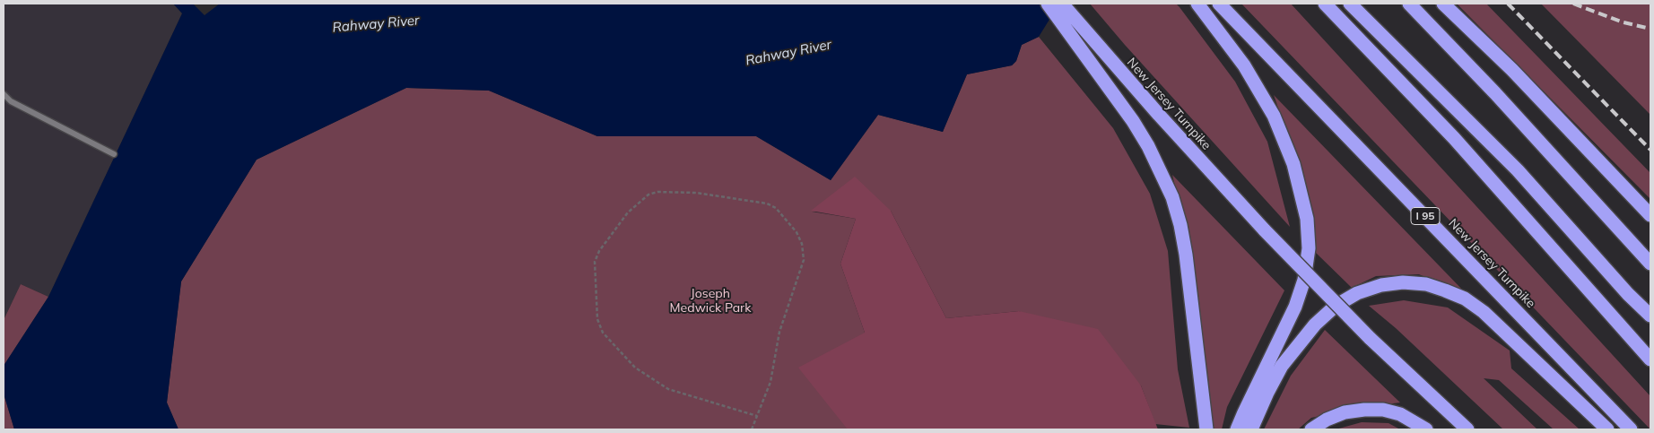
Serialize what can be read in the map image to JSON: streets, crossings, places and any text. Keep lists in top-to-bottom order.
{
  "streets": {
    "highway": ["New Jersey Turnpike", "I 95"]
  },
  "water": ["Rahway River"],
  "parks": ["Joseph Medwick Park"]
}
